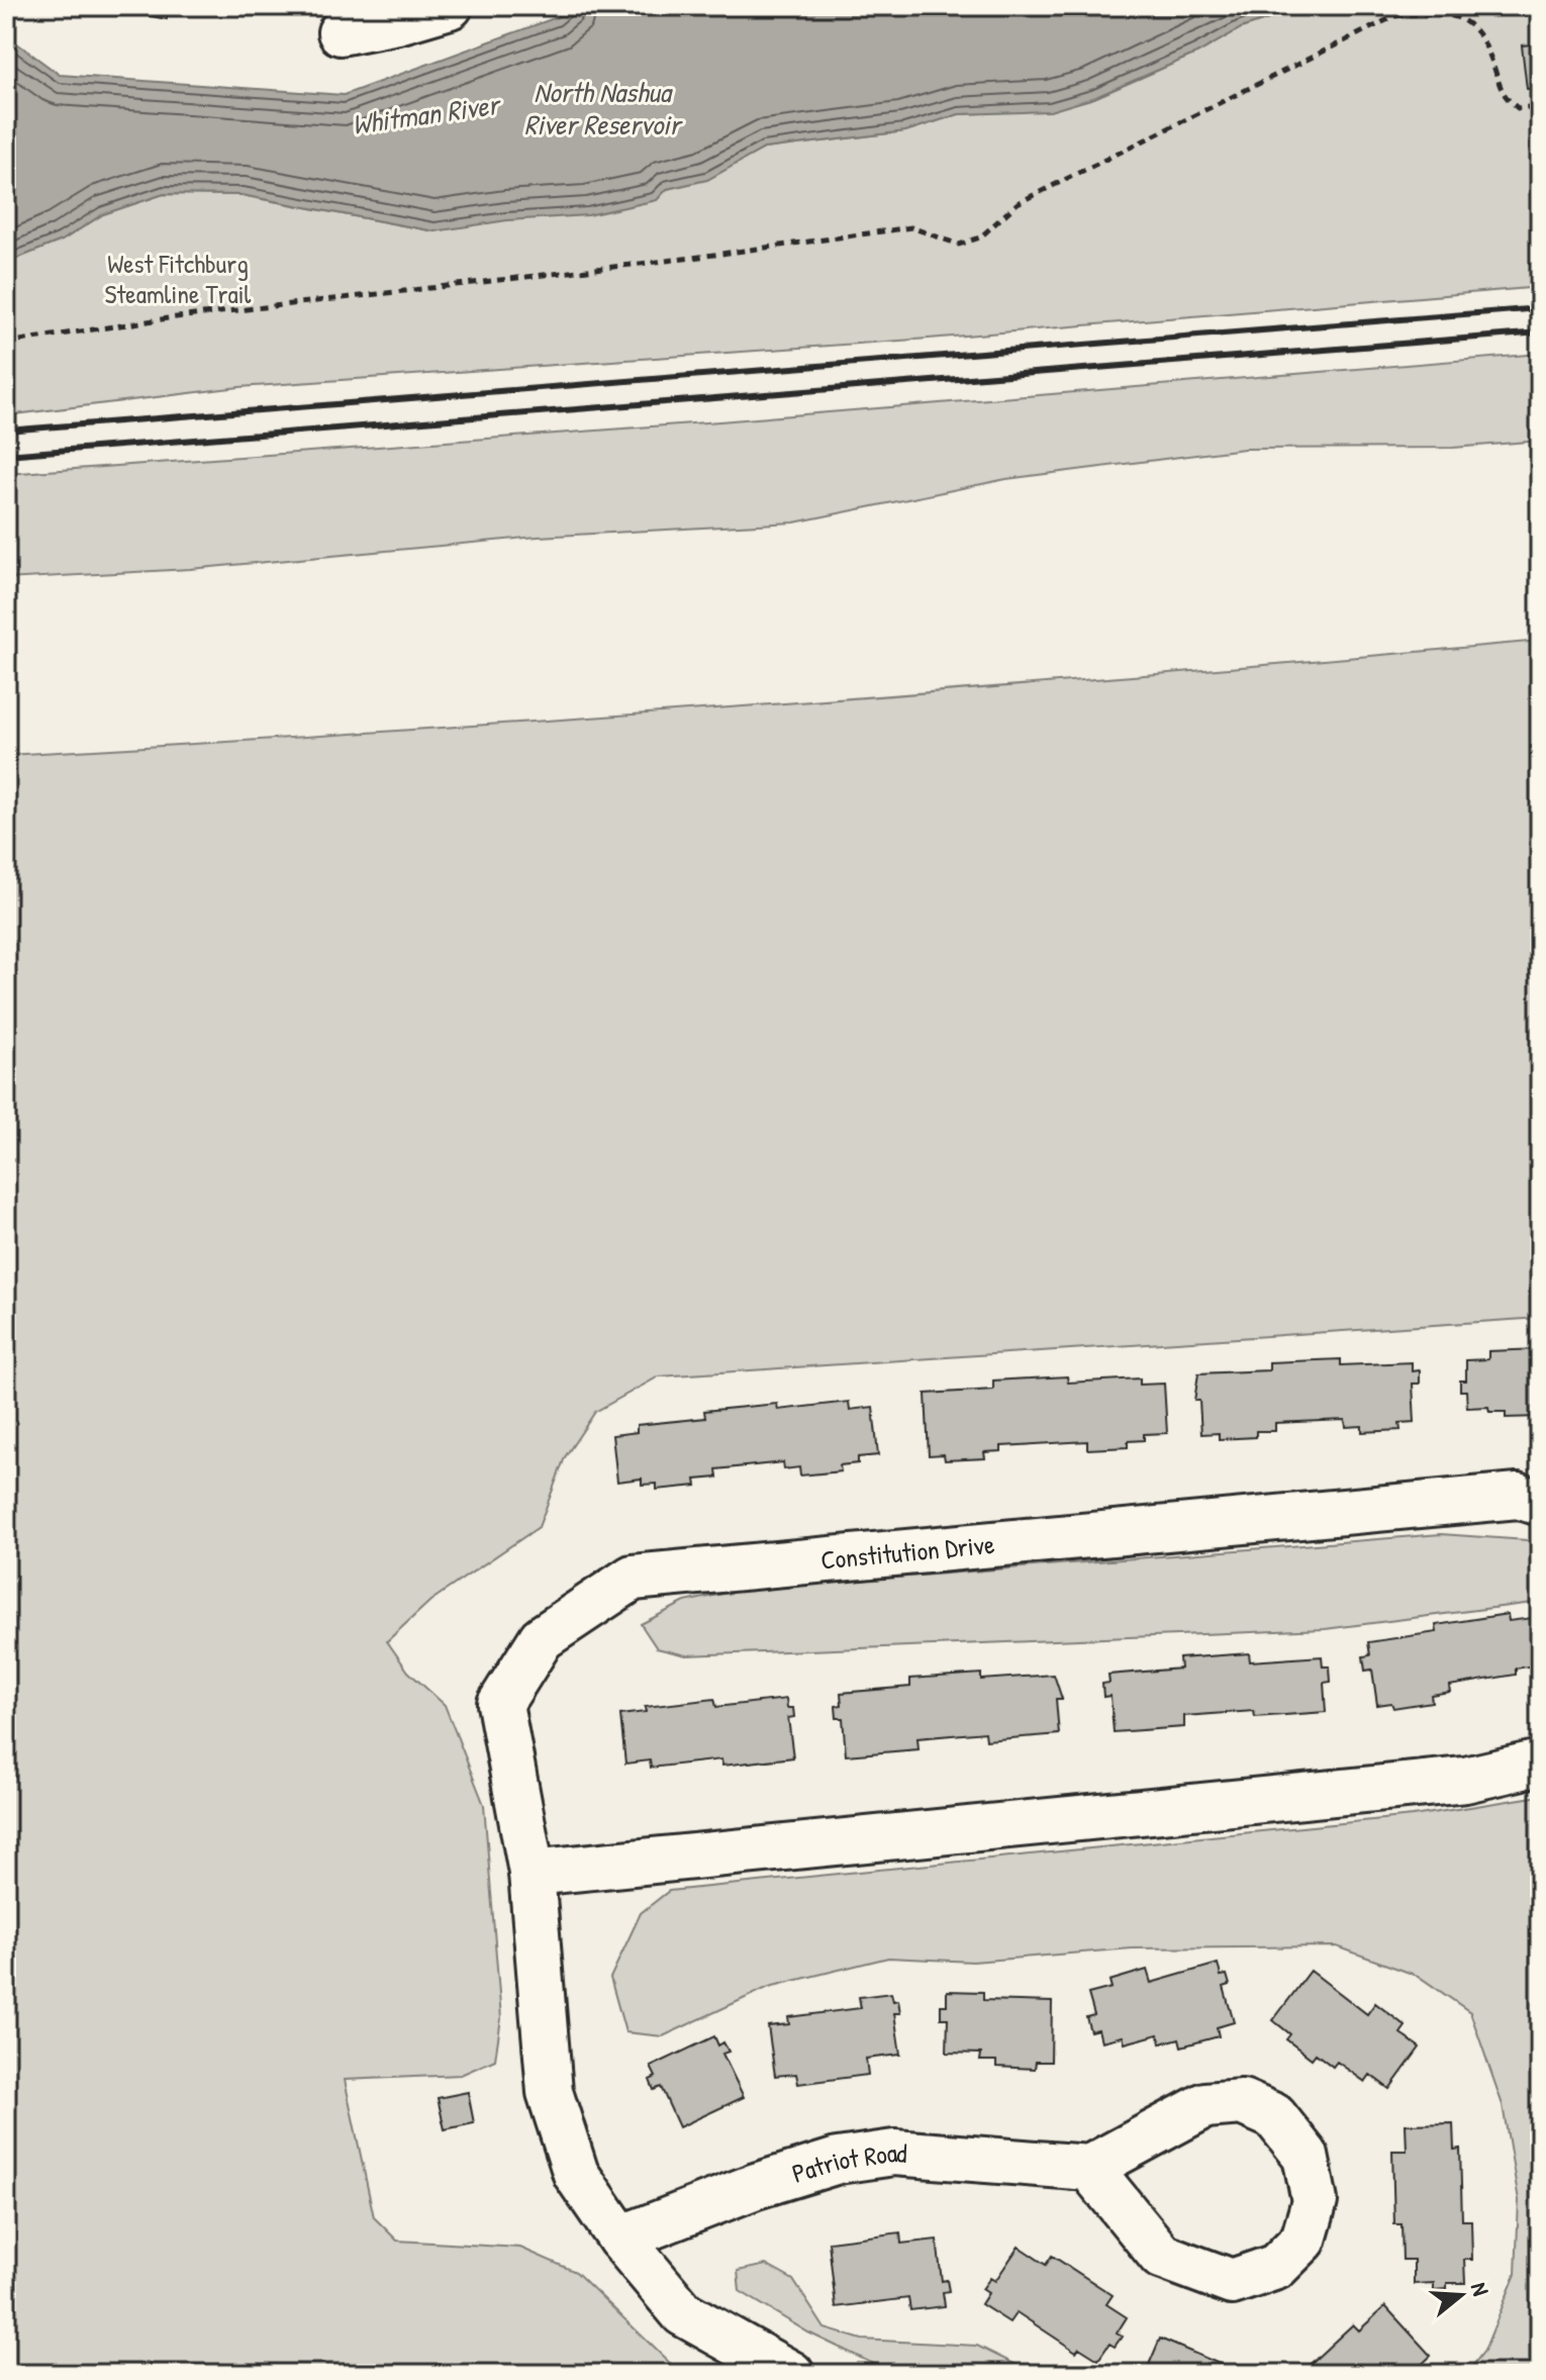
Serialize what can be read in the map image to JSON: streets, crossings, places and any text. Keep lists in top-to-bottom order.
{
  "streets": {
    "lane": ["Constitution Drive", "Patriot Road"]
  },
  "crossings": [
    ["Constitution Drive", "Patriot Road"]
  ],
  "water": ["North Nashua River Reservoir", "Whitman River"],
  "parks": ["West Fitchburg Steamline Trail"],
  "north": "right"
}
